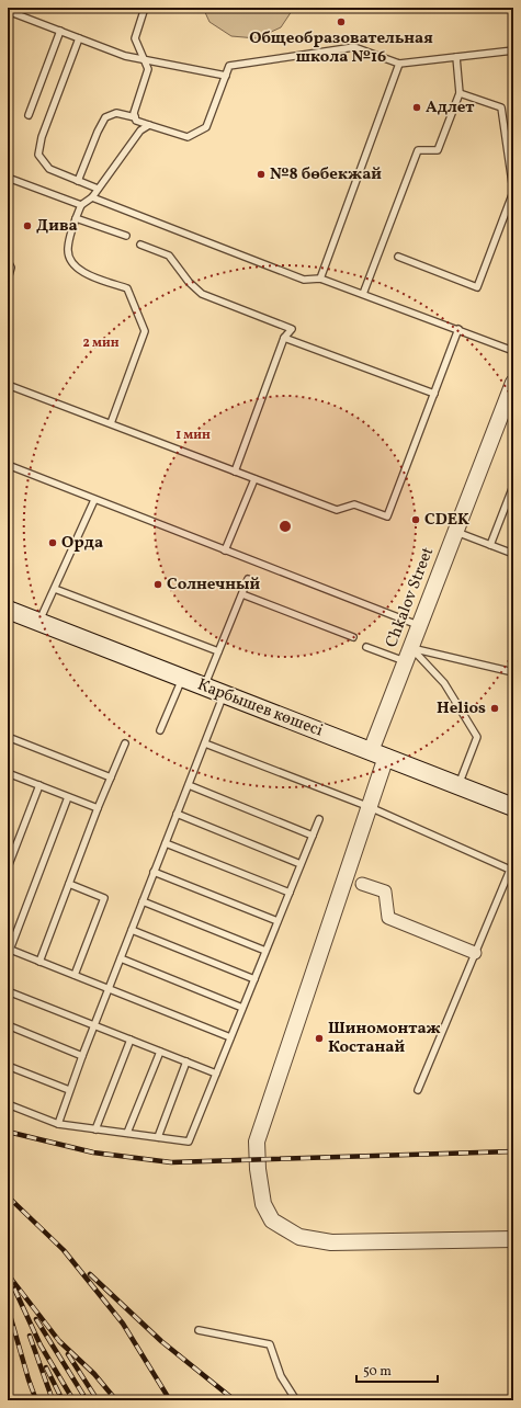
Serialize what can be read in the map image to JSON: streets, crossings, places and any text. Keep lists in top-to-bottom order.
{
  "streets": {
    "main road": ["Карбышев көшесі"],
    "street": ["Chkalov Street"]
  },
  "crossings": [
    ["Chkalov Street", "Карбышев көшесі"]
  ],
  "places": [
    "Общеобразовательная школа №16",
    "Адлет",
    "№8 бөбекжай",
    "Дива",
    "CDEK",
    "Орда",
    "Солнечный",
    "Helios",
    "Шиномонтаж Костанай"
  ],
  "scale_bar": "50 m",
  "rings": ["2 мин", "1 мин"]
}
